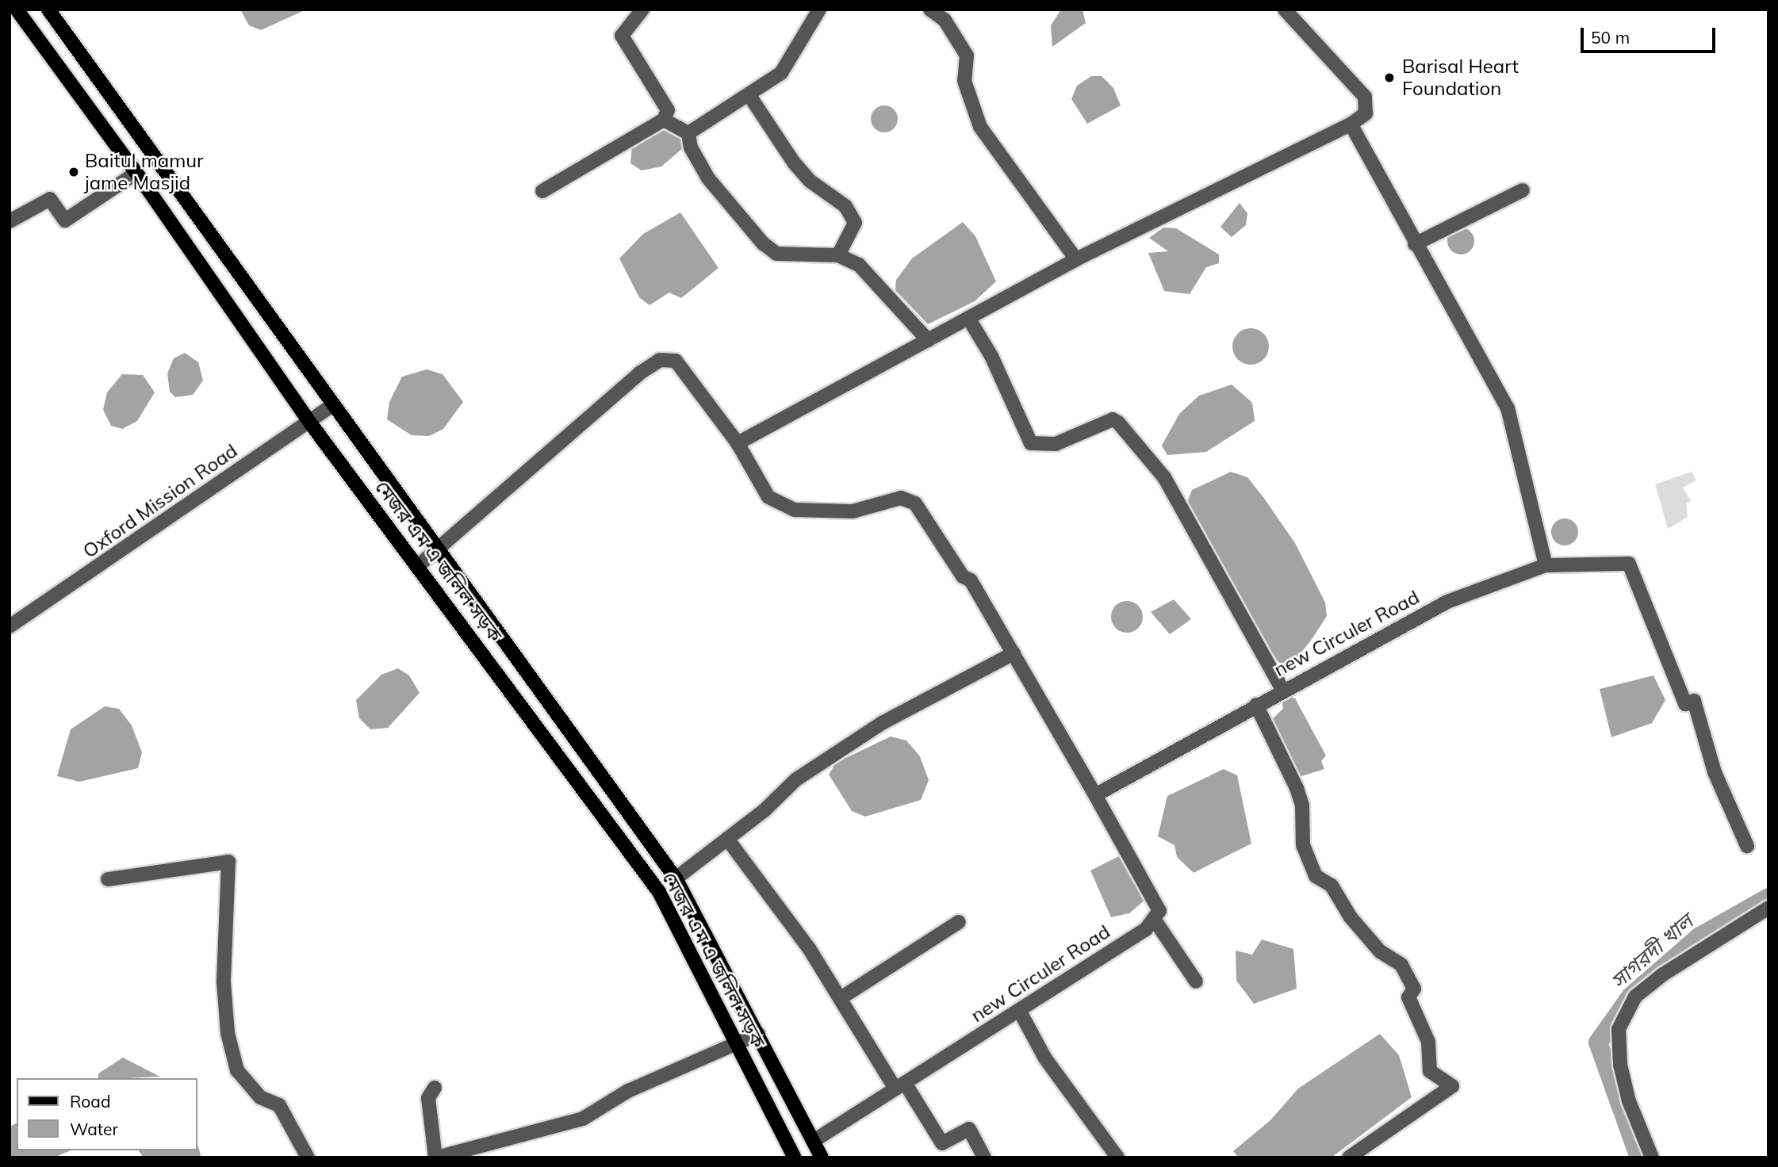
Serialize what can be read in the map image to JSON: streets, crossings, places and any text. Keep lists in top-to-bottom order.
{
  "streets": {
    "main road": ["মেজর এম এ জলিল সড়ক"],
    "street": ["Oxford Mission Road", "new Circuler Road"]
  },
  "crossings": [
    ["Oxford Mission Road", "মেজর এম এ জলিল সড়ক"],
    ["মেজর এম এ জলিল সড়ক", "new Circuler Road"]
  ],
  "water": ["সাগরদী খাল"],
  "places": ["Barisal Heart Foundation", "Baitul mamur jame Masjid"],
  "legend": ["Road", "Water"],
  "scale_bar": "50 m"
}
